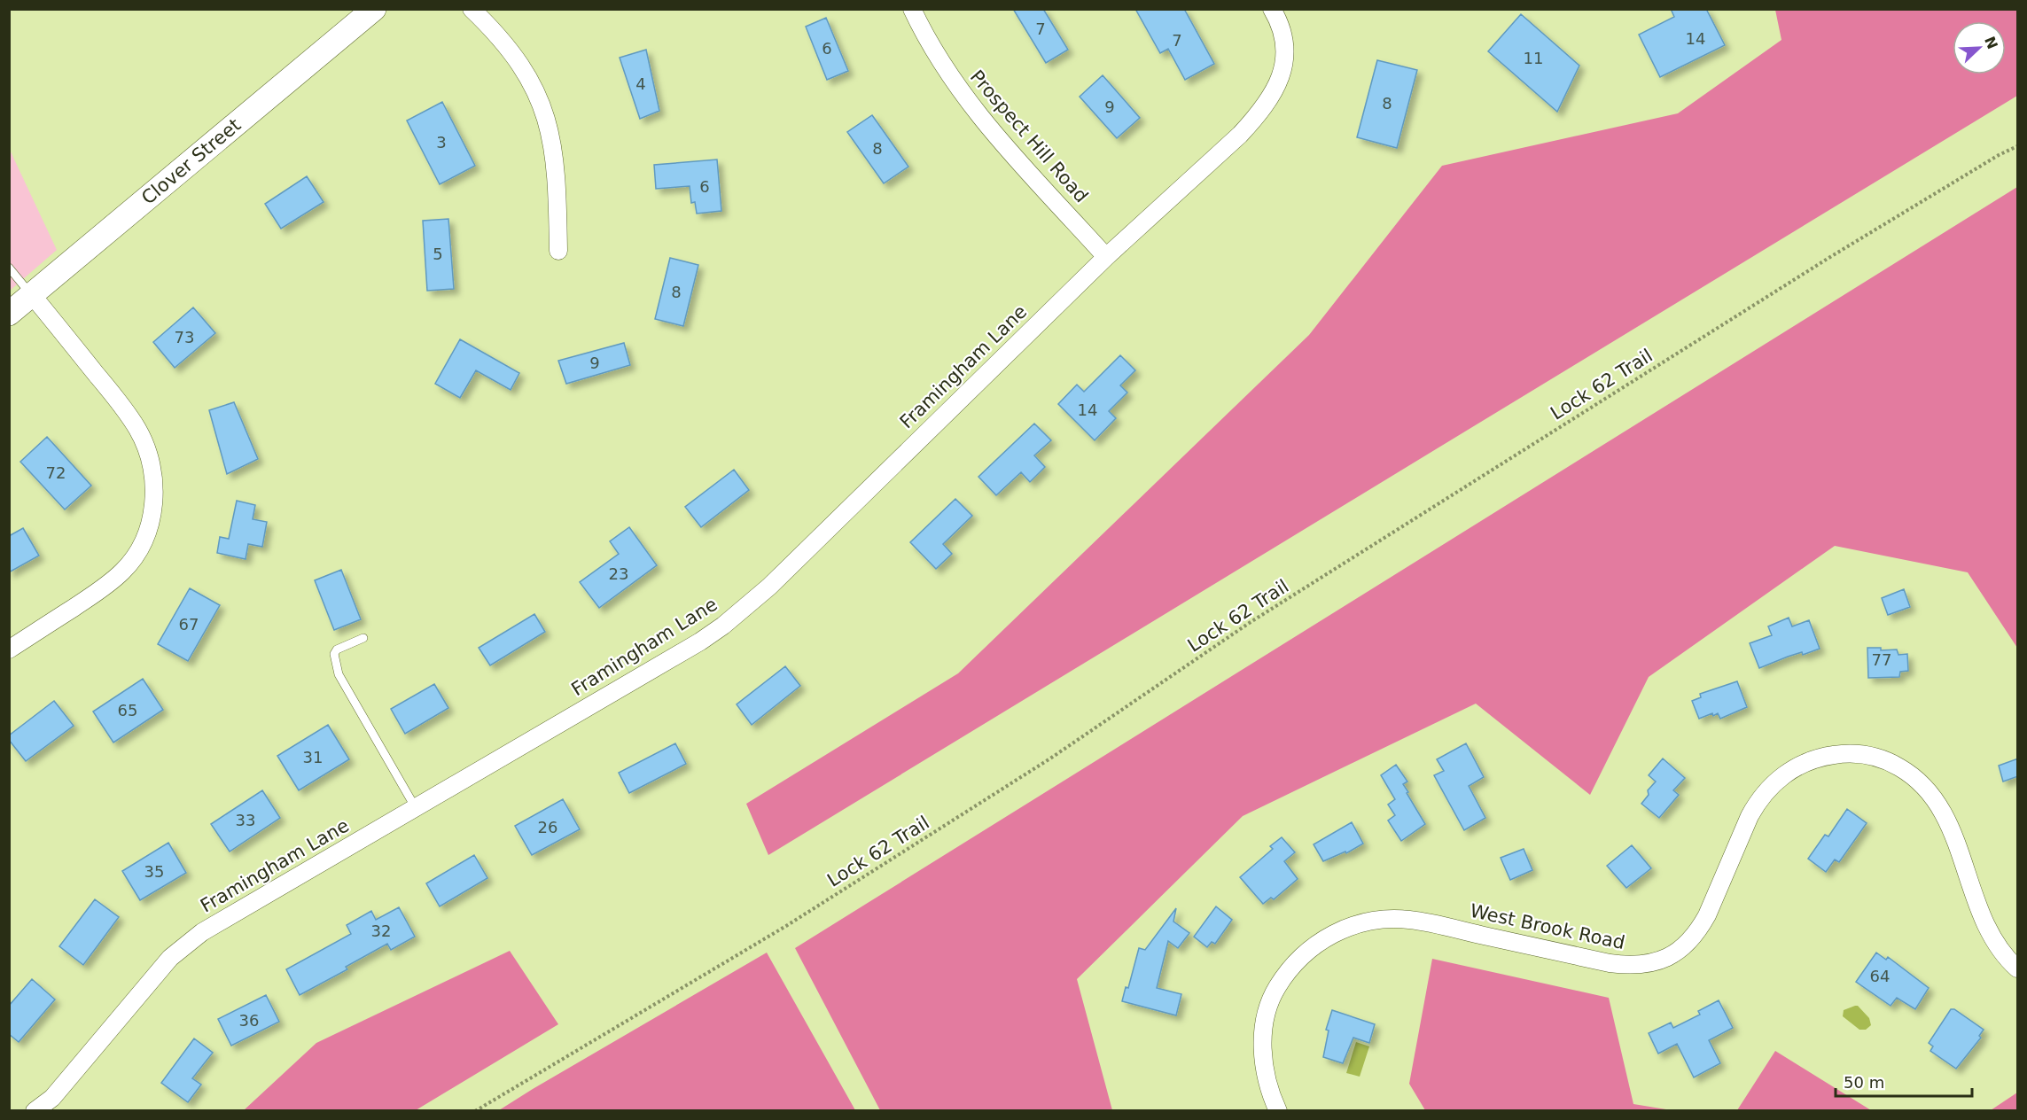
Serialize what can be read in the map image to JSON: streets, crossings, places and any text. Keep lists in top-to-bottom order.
{
  "streets": {
    "main road": ["Clover Street"],
    "street": ["Prospect Hill Road", "Framingham Lane", "West Brook Road"],
    "path": ["Lock 62 Trail"]
  },
  "crossings": [
    ["Prospect Hill Road", "Framingham Lane"]
  ],
  "house_numbers": [
    "7",
    "14",
    "7",
    "6",
    "11",
    "4",
    "8",
    "9",
    "3",
    "8",
    "6",
    "5",
    "8",
    "73",
    "9",
    "14",
    "72",
    "23",
    "67",
    "77",
    "65",
    "31",
    "33",
    "26",
    "35",
    "32",
    "64",
    "36"
  ],
  "scale_bar": "50 m",
  "north": "top right"
}
